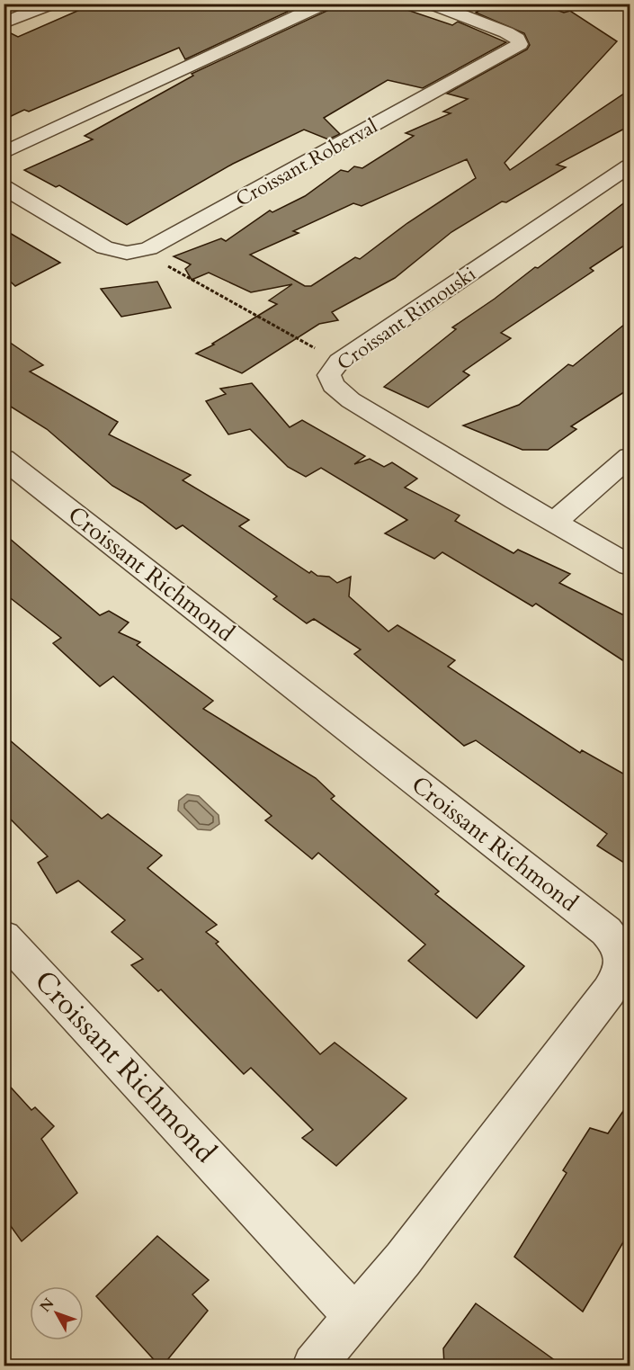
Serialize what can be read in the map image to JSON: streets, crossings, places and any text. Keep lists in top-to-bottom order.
{
  "streets": {
    "street": ["Croissant Roberval", "Croissant Rimouski", "Croissant Richmond"]
  },
  "north": "top left"
}
